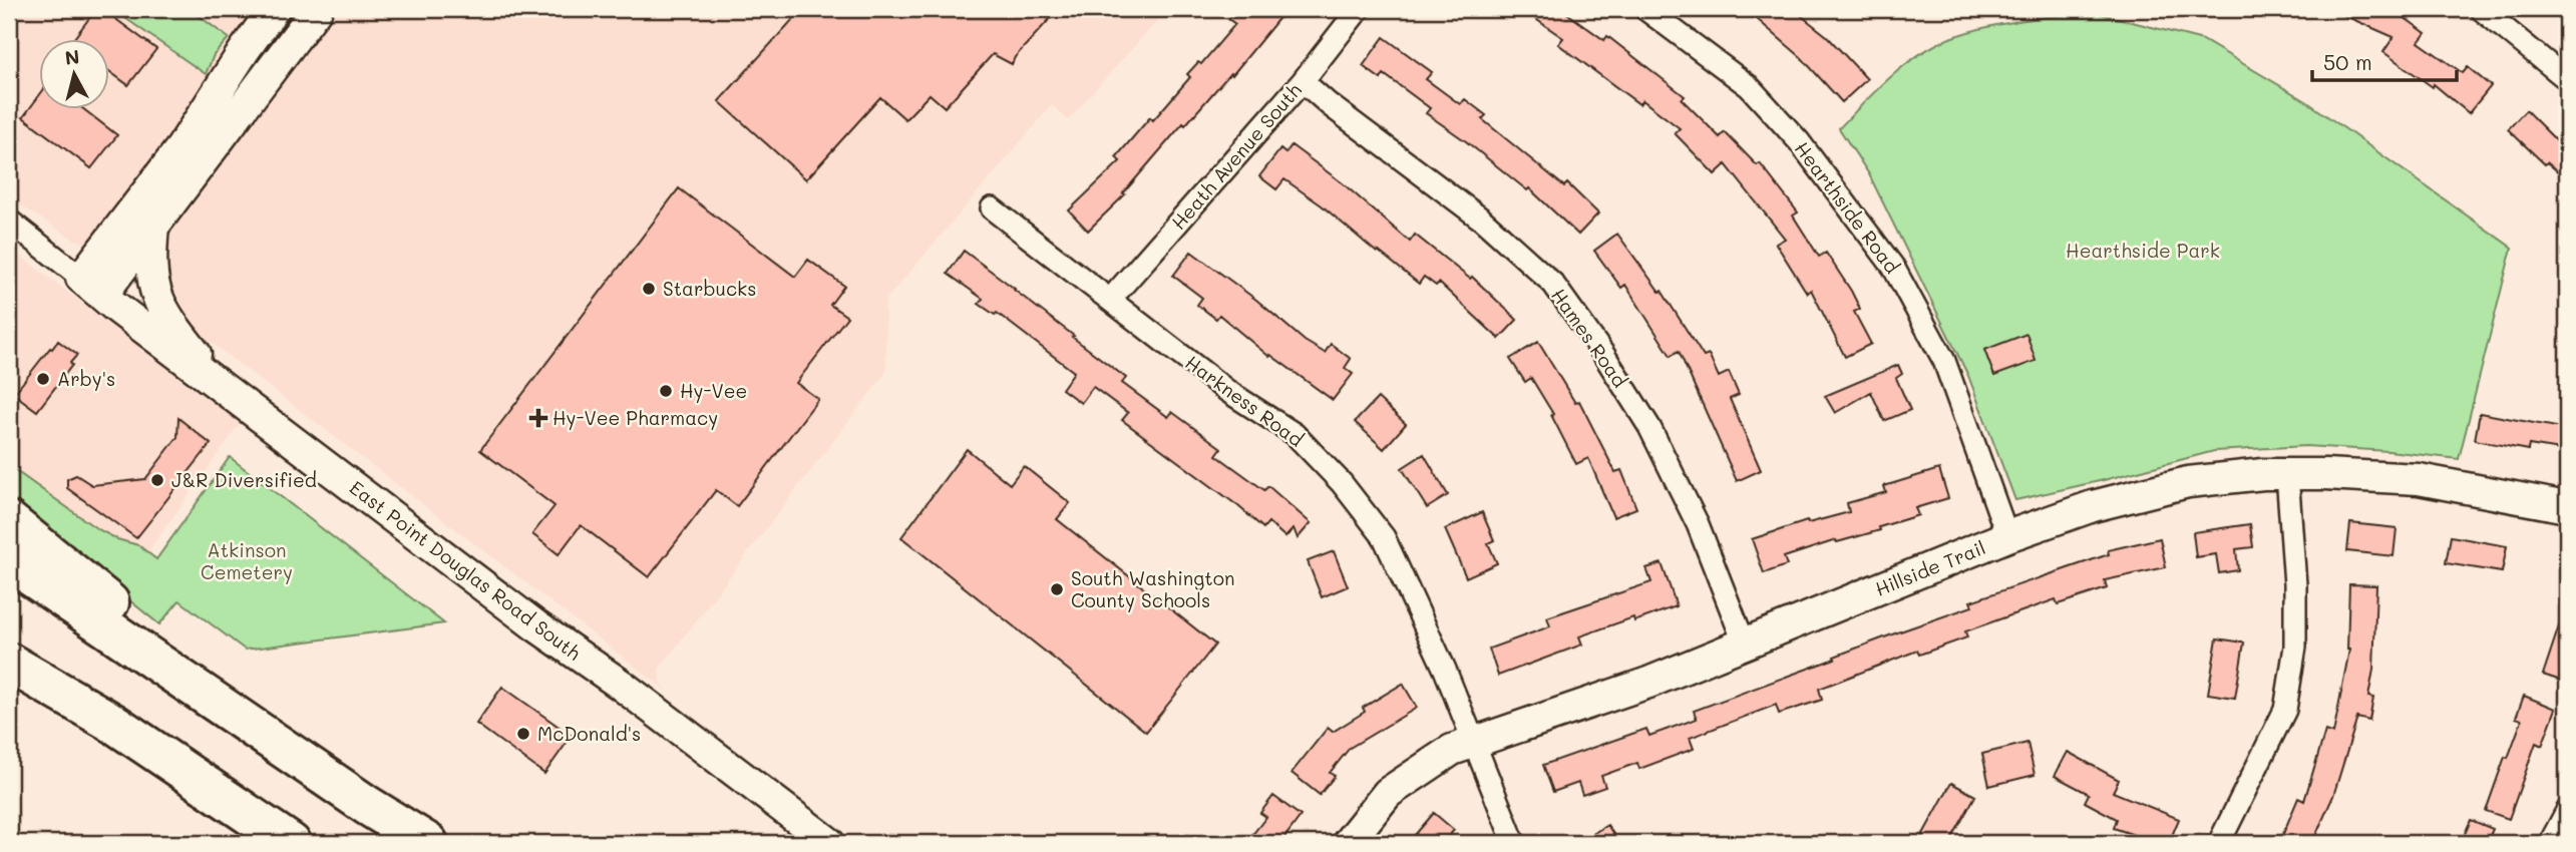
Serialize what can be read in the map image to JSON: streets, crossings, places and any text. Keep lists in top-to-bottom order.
{
  "streets": {
    "street": [
      "Heath Avenue South",
      "Hearthside Road",
      "Hames Road",
      "Harkness Road",
      "Hillside Trail",
      "East Point Douglas Road South"
    ]
  },
  "crossings": [
    ["Heath Avenue South", "Hames Road"],
    ["Heath Avenue South", "Harkness Road"],
    ["Hearthside Road", "Hillside Trail"],
    ["Hames Road", "Hillside Trail"],
    ["Harkness Road", "Hillside Trail"]
  ],
  "parks": ["Hearthside Park", "Atkinson Cemetery"],
  "places": {
    "other": [
      "Starbucks",
      "Arby's",
      "Hy-Vee",
      "J&R Diversified",
      "South Washington County Schools",
      "McDonald's"
    ],
    "health": ["Hy-Vee Pharmacy"]
  },
  "scale_bar": "50 m",
  "north": "top"
}
